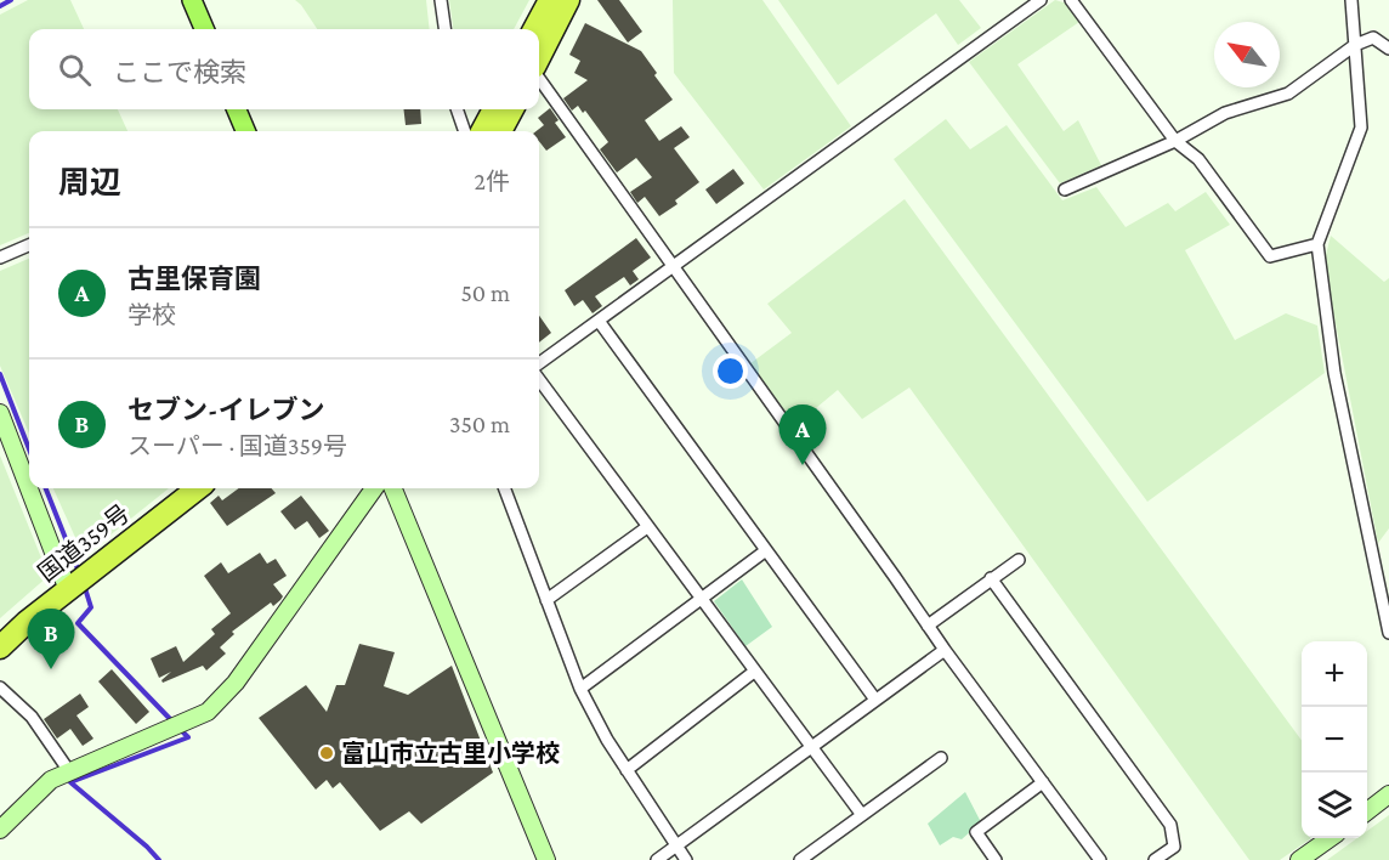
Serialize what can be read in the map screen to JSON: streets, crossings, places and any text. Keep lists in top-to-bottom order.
{
  "streets": {
    "highway": ["国道359号"]
  },
  "places": ["富山市立古里小学校"],
  "north": "top left",
  "page": {
    "search": "ここで検索",
    "heading": ["周辺", "2件"],
    "list": [
      {
        "mark": "A",
        "name": "古里保育園",
        "note": "学校",
        "value": "50 m"
      },
      {
        "mark": "B",
        "name": "セブン-イレブン",
        "note": "スーパー · 国道359号",
        "value": "350 m"
      }
    ],
    "pins": ["A", "B"],
    "map_buttons": ["+", "−"]
  }
}
